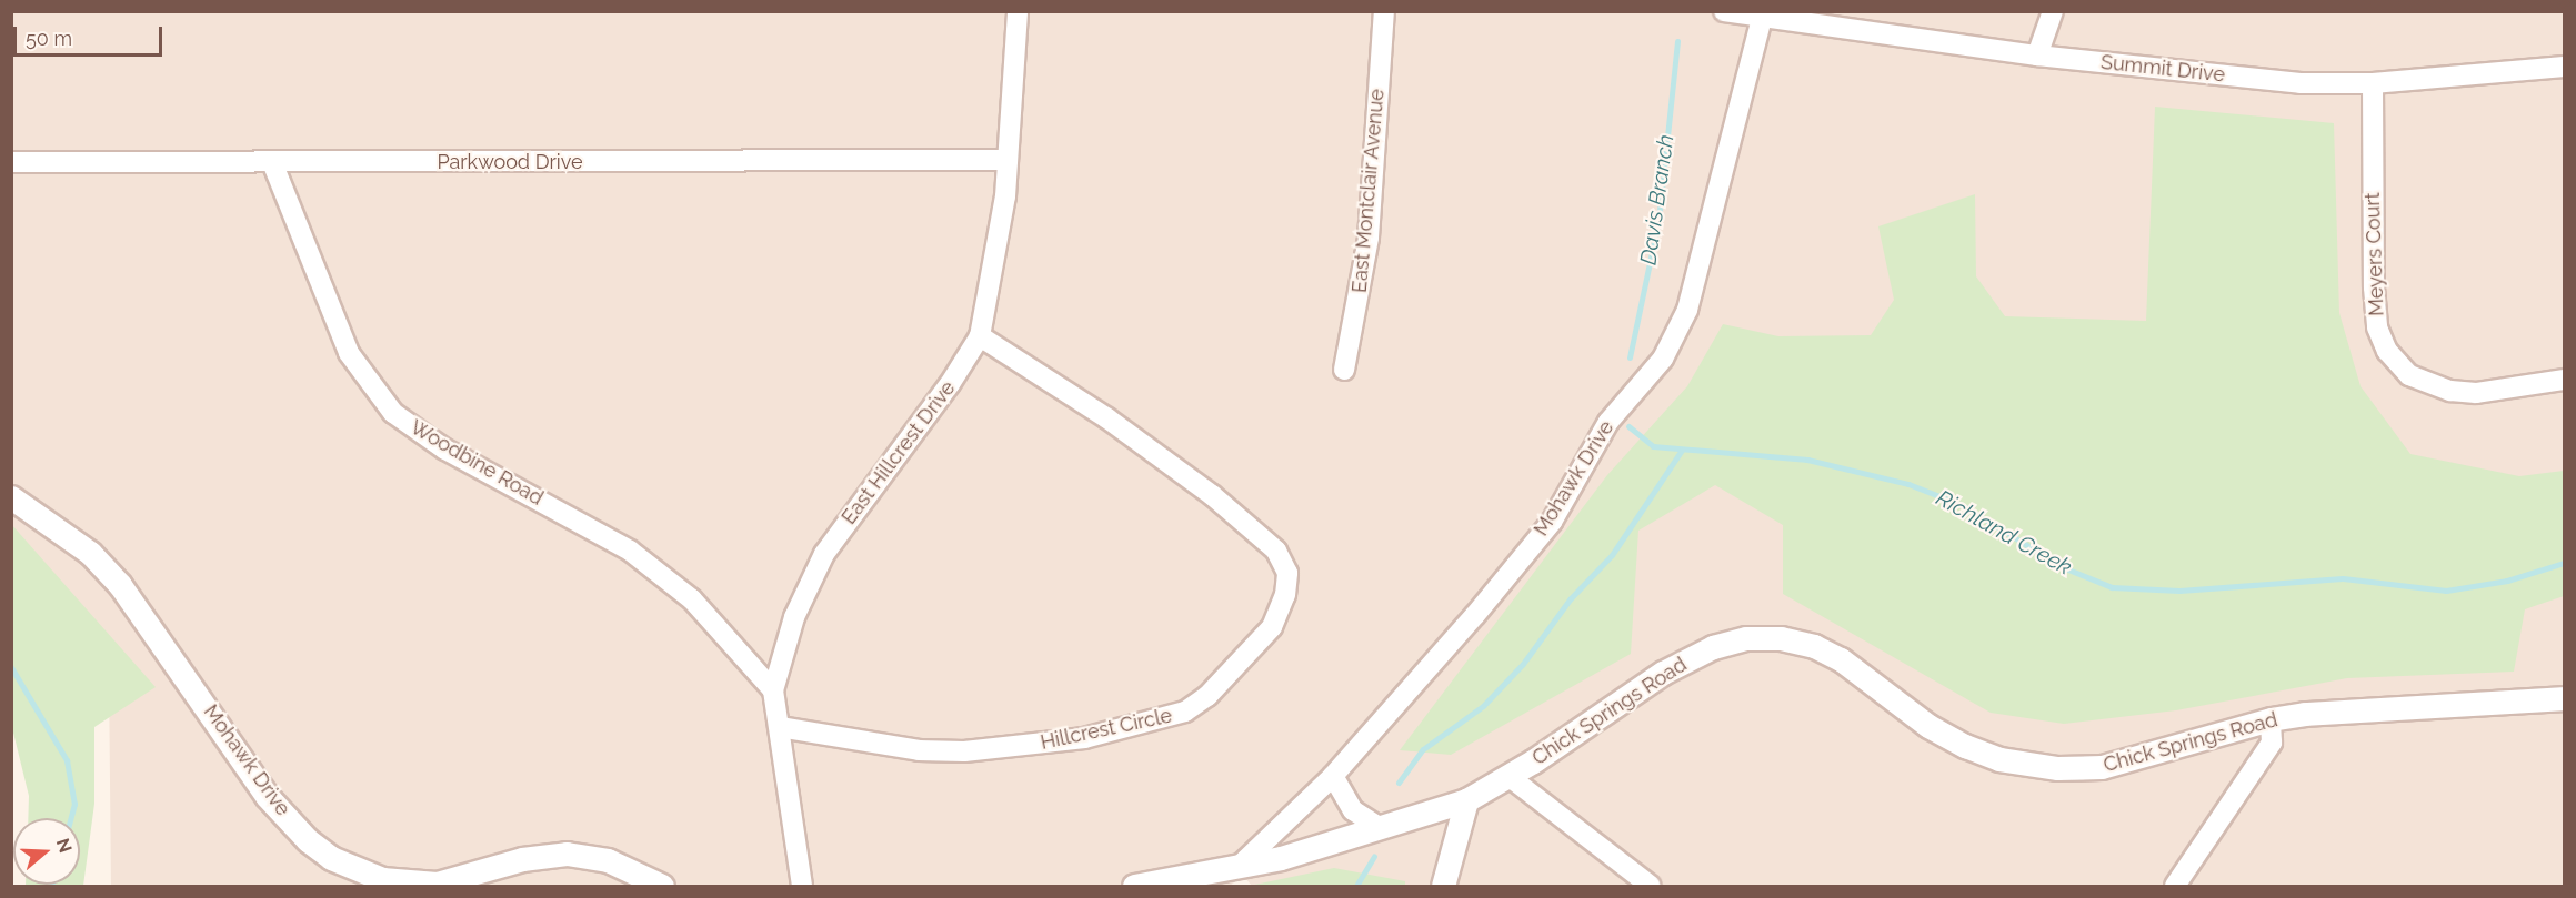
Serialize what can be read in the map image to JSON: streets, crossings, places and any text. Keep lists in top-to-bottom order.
{
  "streets": {
    "street": [
      "Summit Drive",
      "Parkwood Drive",
      "East Montclair Avenue",
      "Meyers Court",
      "East Hillcrest Drive",
      "Woodbine Road",
      "Mohawk Drive",
      "Chick Springs Road",
      "Hillcrest Circle"
    ]
  },
  "crossings": [
    ["Summit Drive", "Meyers Court"],
    ["Summit Drive", "Mohawk Drive"],
    ["Parkwood Drive", "East Hillcrest Drive"],
    ["Parkwood Drive", "Woodbine Road"],
    ["East Hillcrest Drive", "Woodbine Road"],
    ["East Hillcrest Drive", "Hillcrest Circle"],
    ["Mohawk Drive", "Chick Springs Road"]
  ],
  "water": ["Davis Branch", "Richland Creek"],
  "scale_bar": "50 m",
  "north": "right"
}
